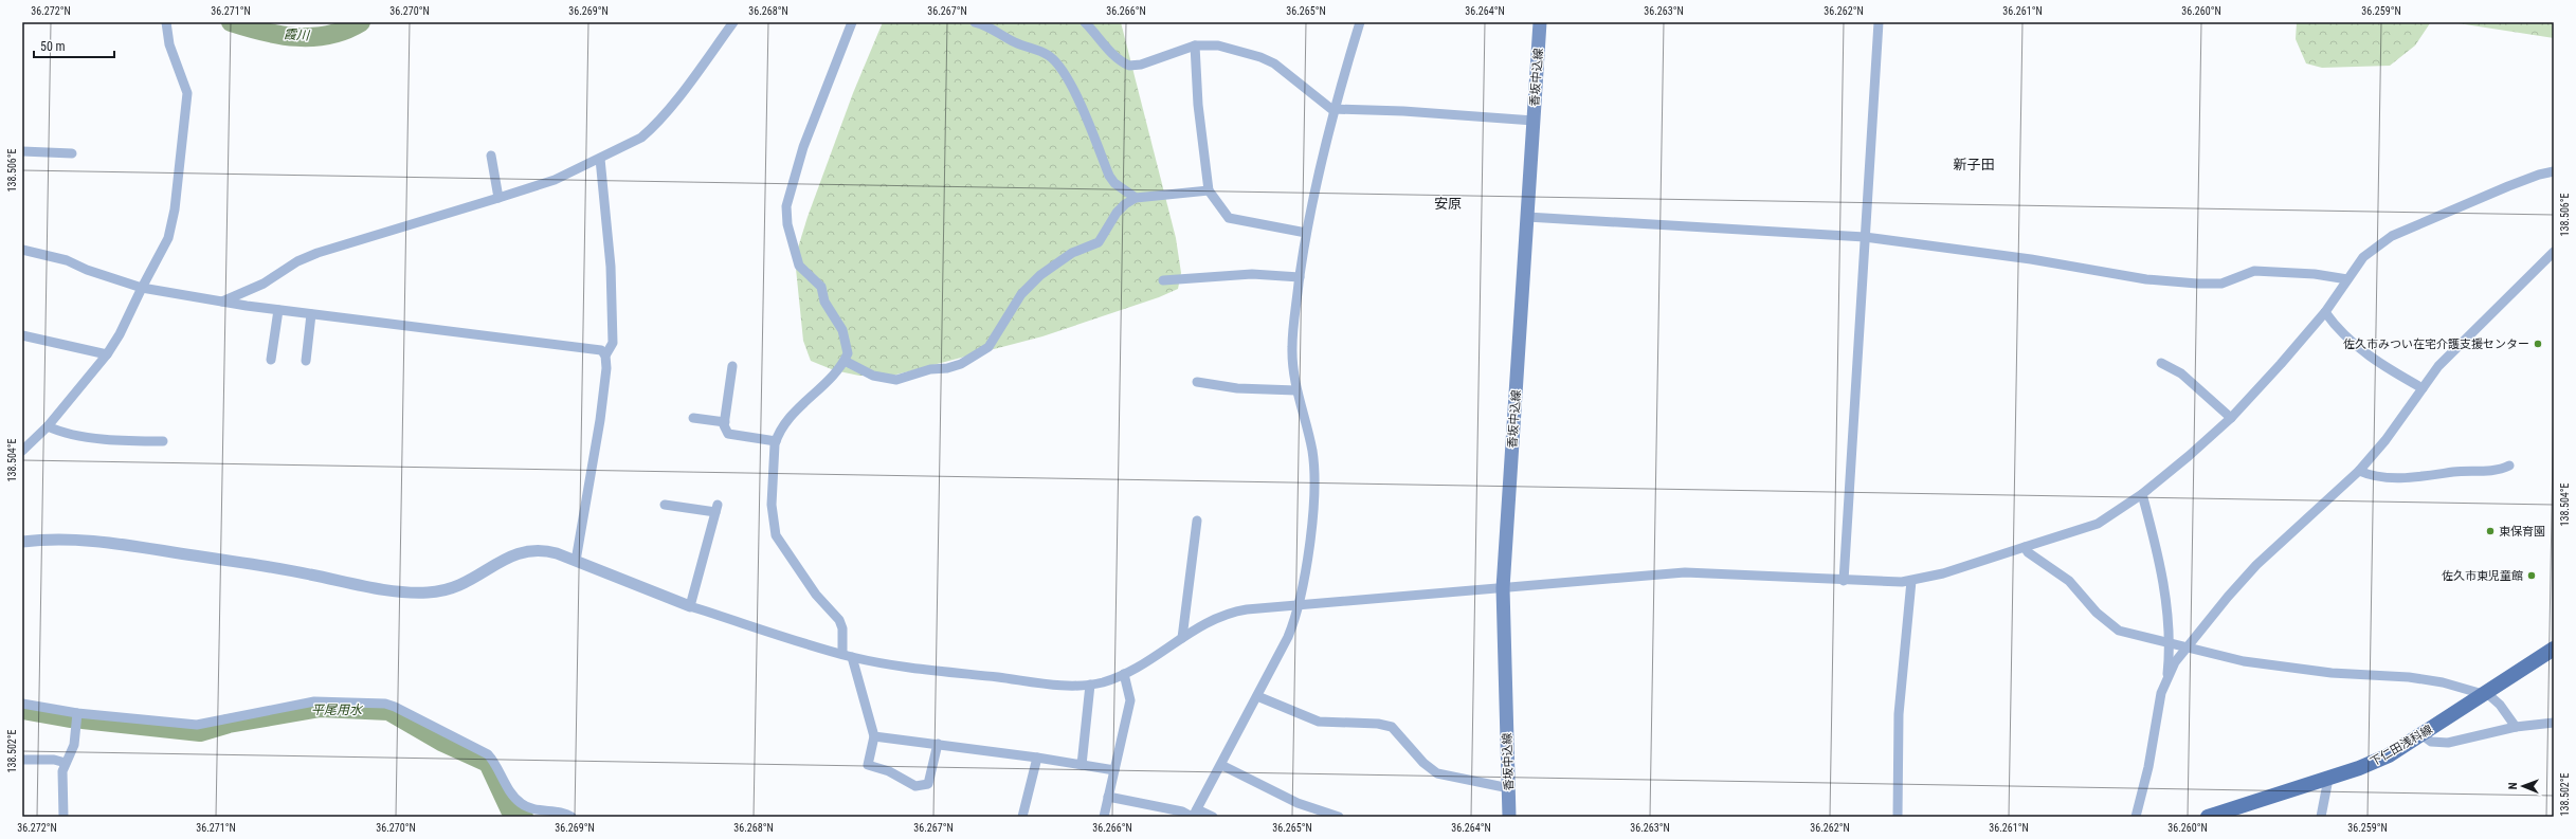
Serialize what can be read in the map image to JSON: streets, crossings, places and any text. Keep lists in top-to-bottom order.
{
  "streets": {
    "main road": ["香坂中込線", "下仁田浅科線"]
  },
  "districts": ["新子田", "安原"],
  "water": ["霞川", "平尾用水"],
  "places": ["佐久市みつい在宅介護支援センター", "東保育園", "佐久市東児童館"],
  "scale_bar": "50 m",
  "north": "left",
  "coordinates": [
    "36.272°N",
    "36.271°N",
    "36.270°N",
    "36.269°N",
    "36.268°N",
    "36.267°N",
    "36.266°N",
    "36.265°N",
    "36.264°N",
    "36.263°N",
    "36.262°N",
    "36.261°N",
    "36.260°N",
    "36.259°N",
    "138.506°E",
    "138.504°E",
    "138.502°E"
  ]
}
